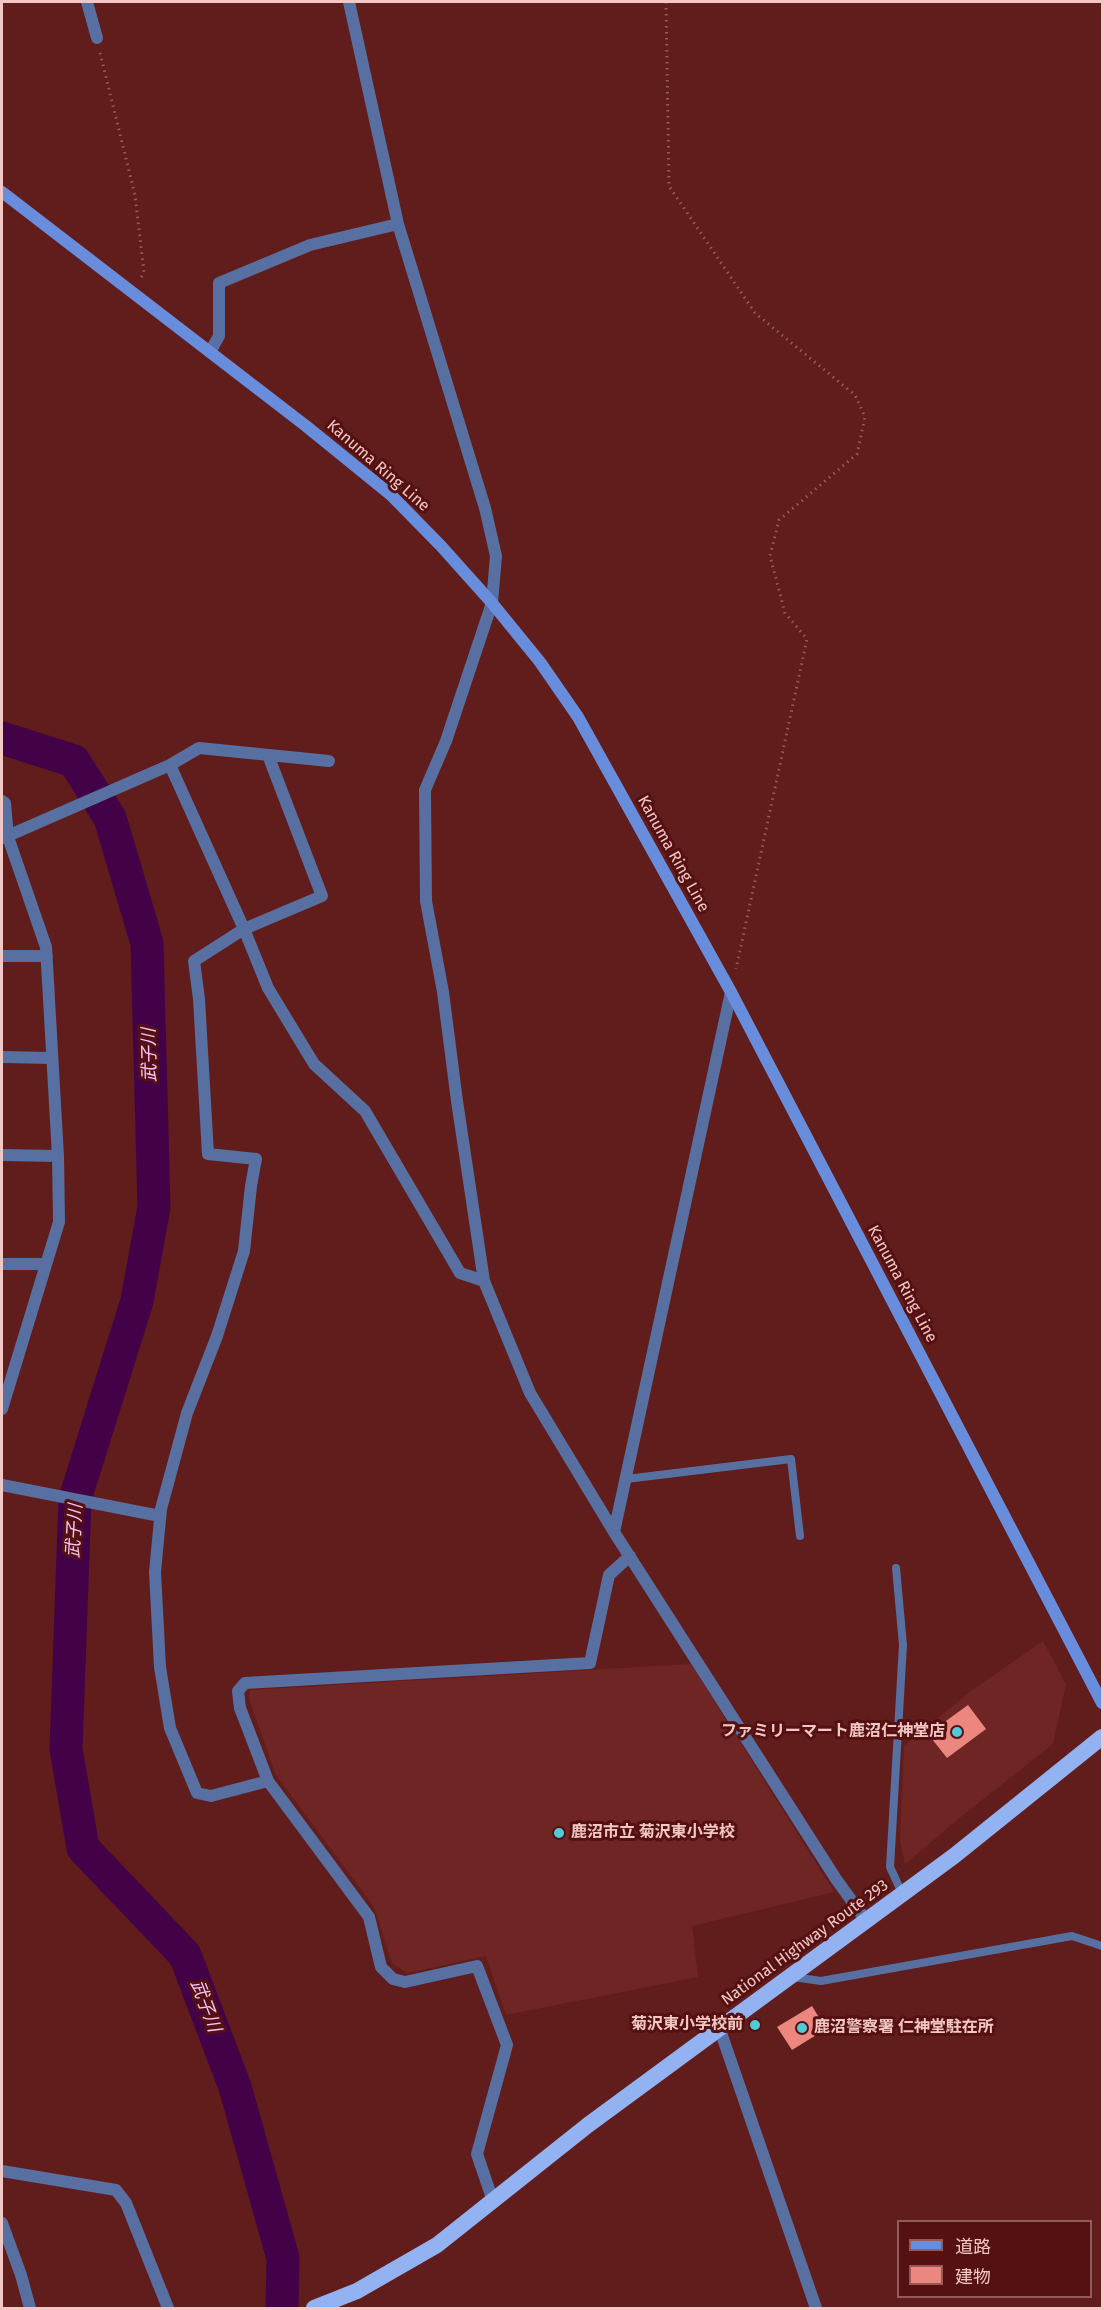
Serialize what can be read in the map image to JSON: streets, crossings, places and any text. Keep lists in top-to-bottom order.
{
  "streets": {
    "highway": ["National Highway Route 293"],
    "main road": ["Kanuma Ring Line"]
  },
  "water": ["武子川"],
  "places": [
    "ファミリーマート鹿沼仁神堂店",
    "鹿沼市立 菊沢東小学校",
    "菊沢東小学校前",
    "鹿沼警察署 仁神堂駐在所"
  ],
  "legend": ["道路", "建物"]
}
